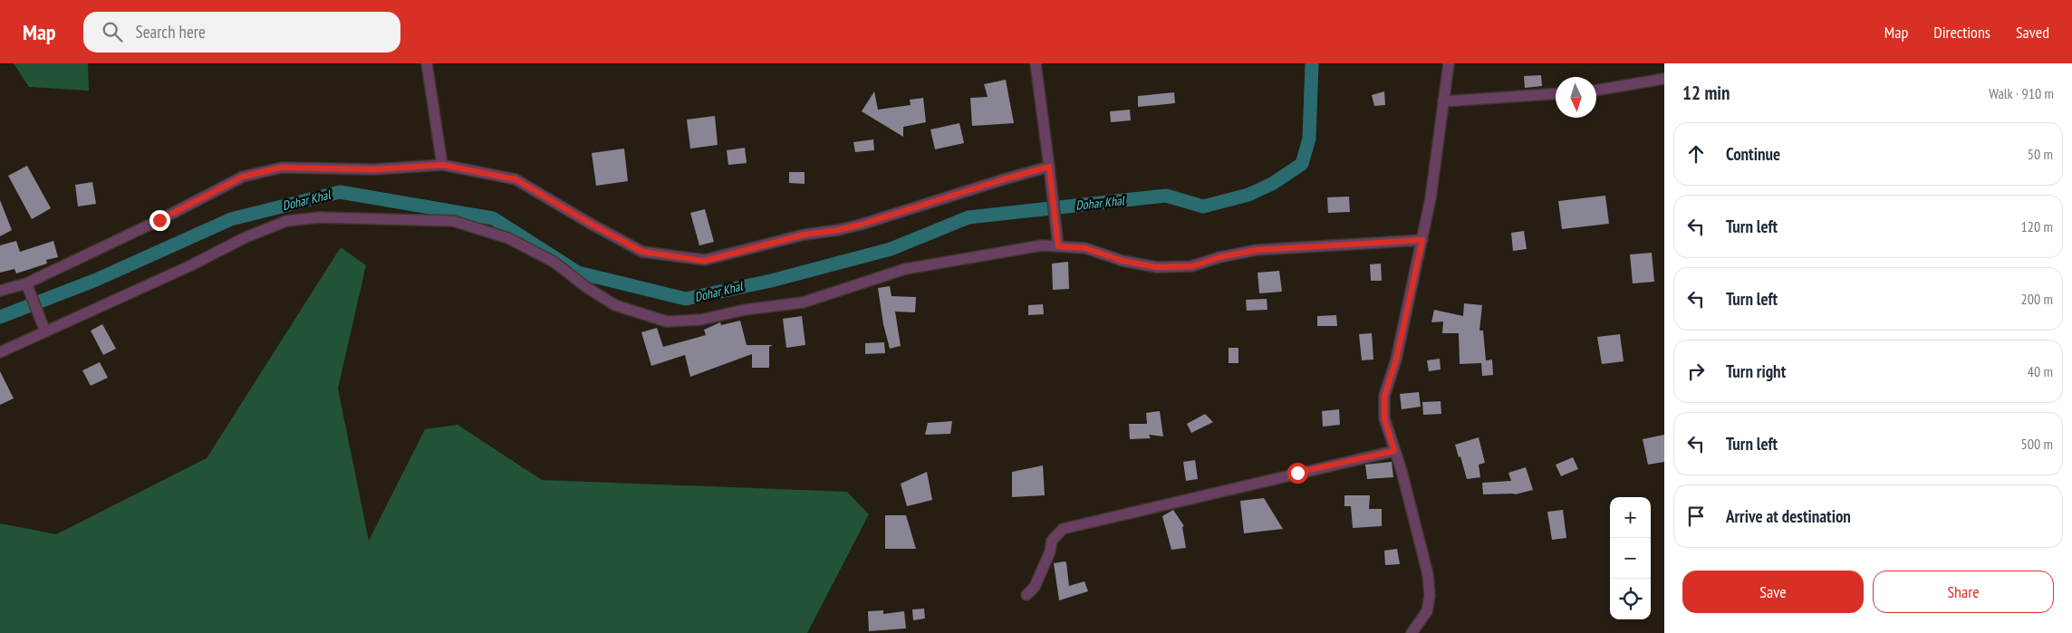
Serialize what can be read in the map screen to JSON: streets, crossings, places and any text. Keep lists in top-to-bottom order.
{
  "water": ["Dohar Khal"],
  "north": "bottom",
  "page": {
    "header": "Map",
    "search": "Search here",
    "nav": ["Map", "Directions", "Saved"],
    "heading": ["12 min", "Walk · 910 m"],
    "list": [
      ["Continue", "50 m"],
      ["Turn left", "120 m"],
      ["Turn left", "200 m"],
      ["Turn right", "40 m"],
      ["Turn left", "500 m"],
      "Arrive at destination"
    ],
    "map_buttons": ["+", "−"],
    "buttons": ["Save", "Share"]
  }
}
